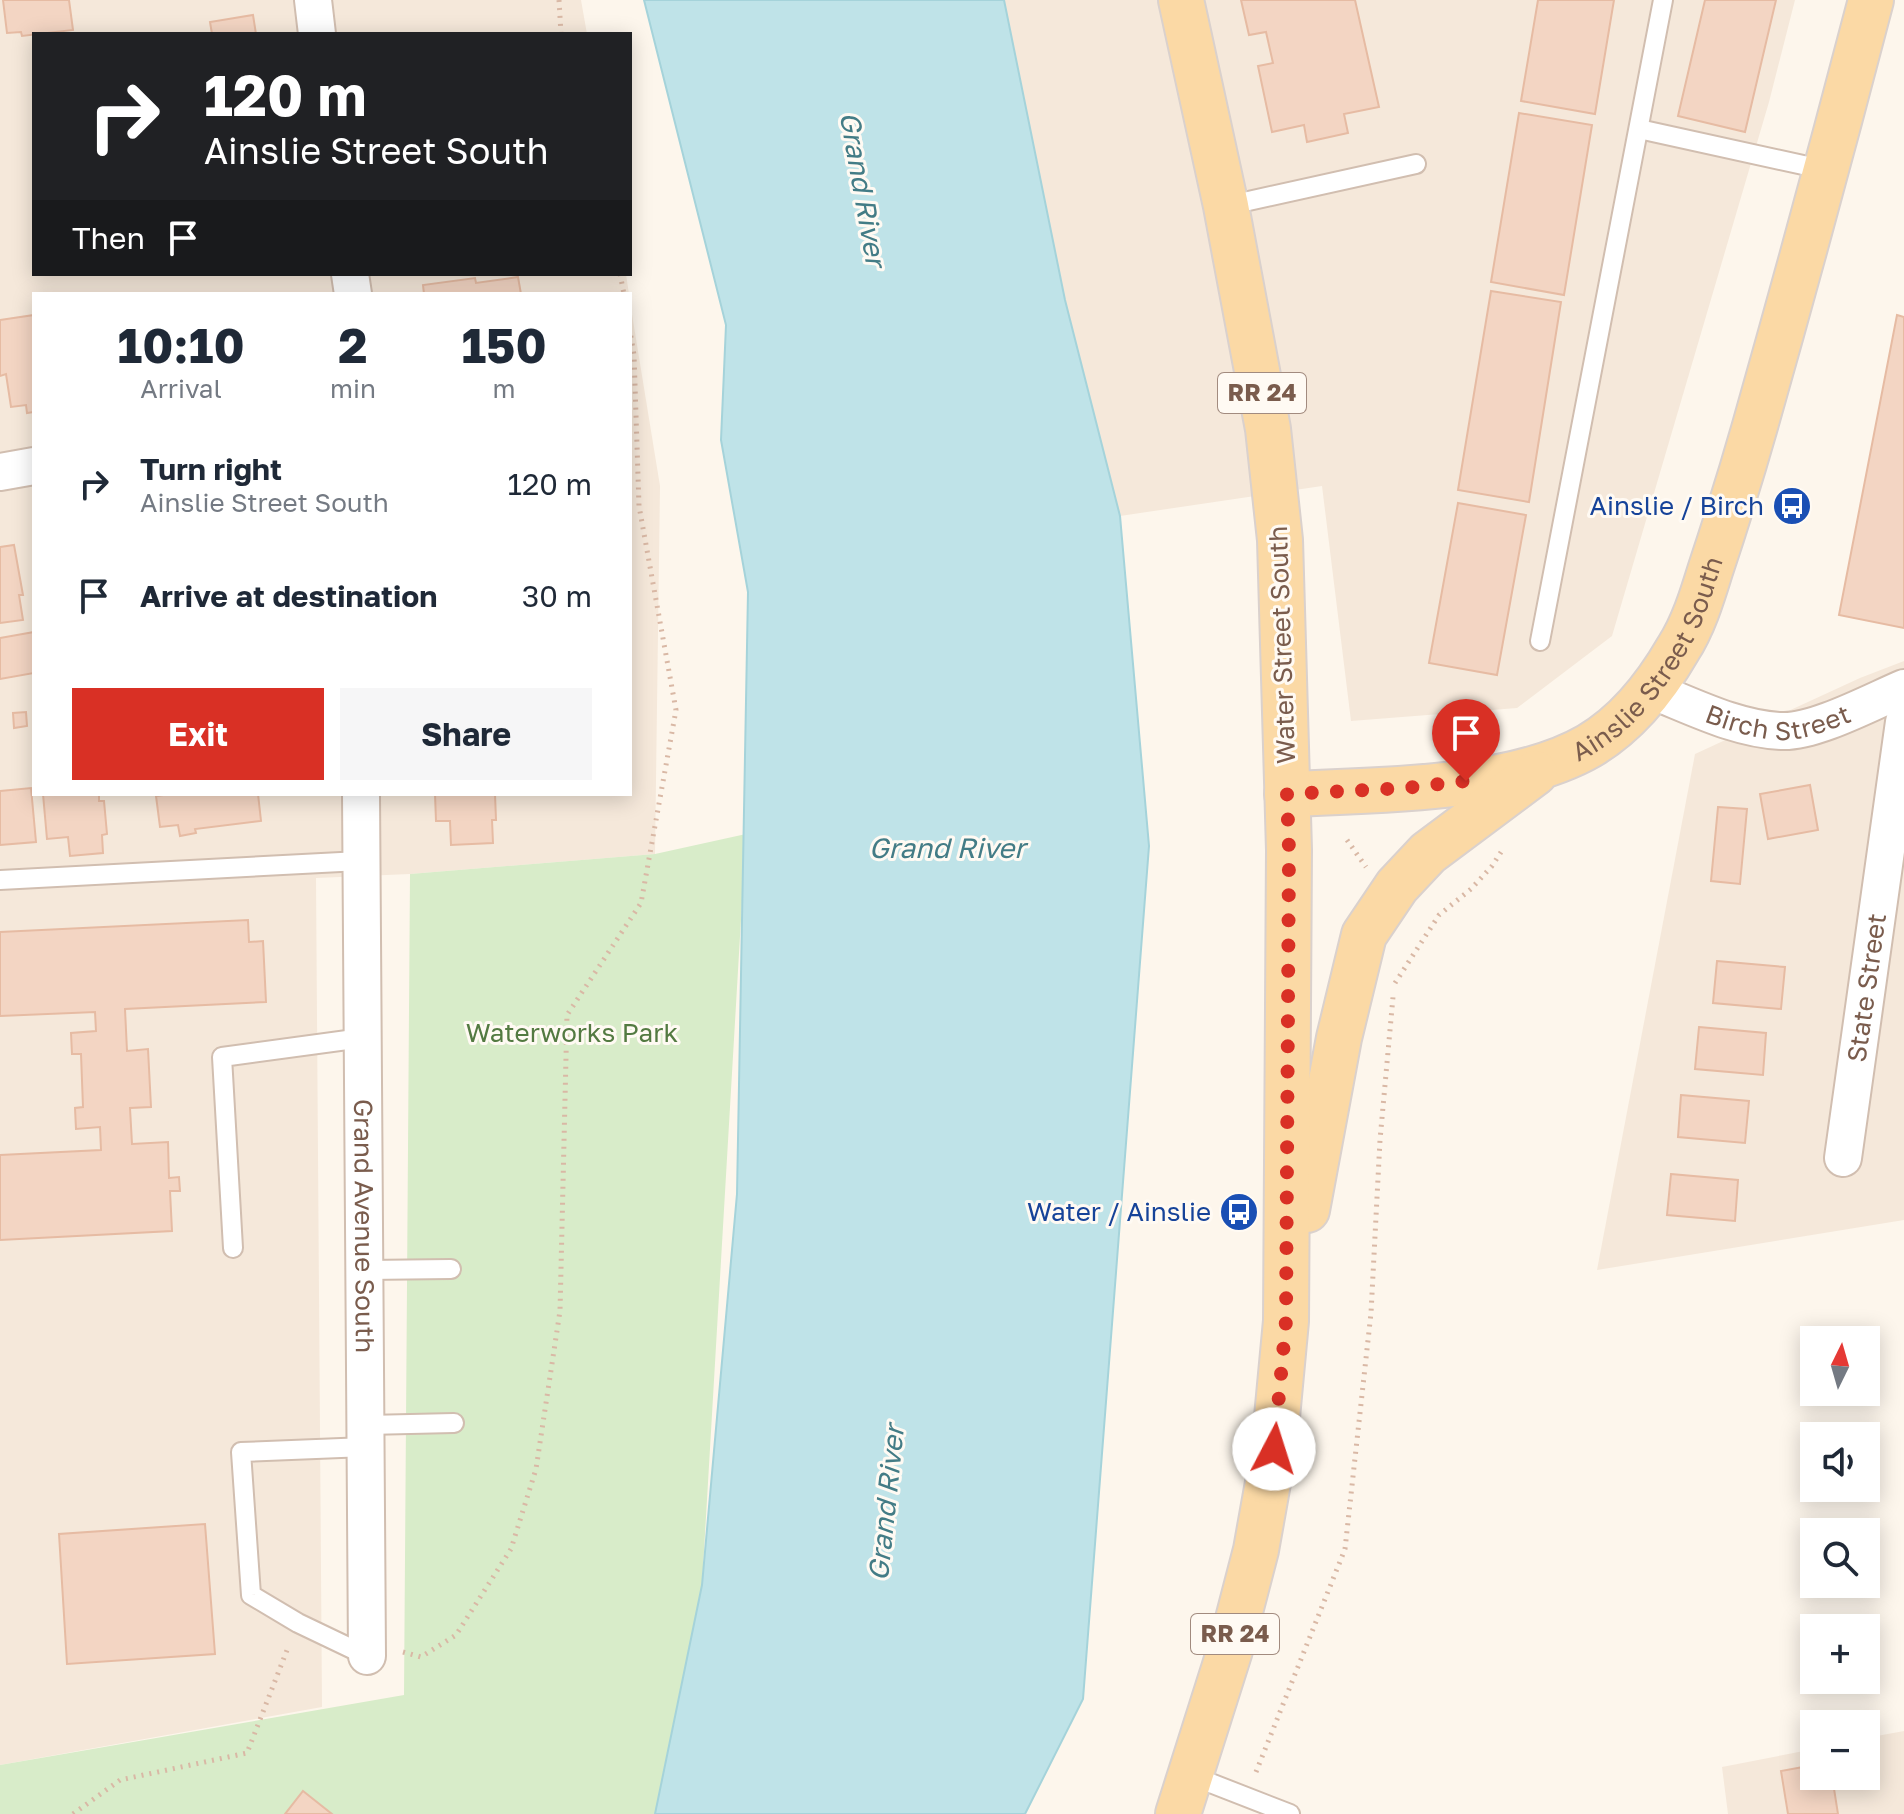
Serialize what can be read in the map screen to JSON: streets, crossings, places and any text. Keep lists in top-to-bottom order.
{
  "streets": {
    "main road": ["RR 24", "Water Street South", "Ainslie Street South"],
    "street": ["Birch Street", "State Street", "Grand Avenue South"]
  },
  "crossings": [
    ["Water Street South", "Ainslie Street South"],
    ["Ainslie Street South", "Birch Street"]
  ],
  "water": ["Grand River"],
  "parks": ["Waterworks Park"],
  "places": {
    "bus stop": ["Ainslie / Birch", "Water / Ainslie"]
  },
  "north": "top",
  "page": {
    "turn": ["120 m", "Ainslie Street South"],
    "then": "Then",
    "eta": [
      "10:10",
      "Arrival",
      "2",
      "min",
      "150",
      "m"
    ],
    "list": [
      {
        "name": "Turn right",
        "note": "Ainslie Street South",
        "value": "120 m"
      },
      {
        "name": "Arrive at destination",
        "value": "30 m"
      }
    ],
    "buttons": ["Exit", "Share"],
    "map_buttons": ["+", "−"]
  }
}
